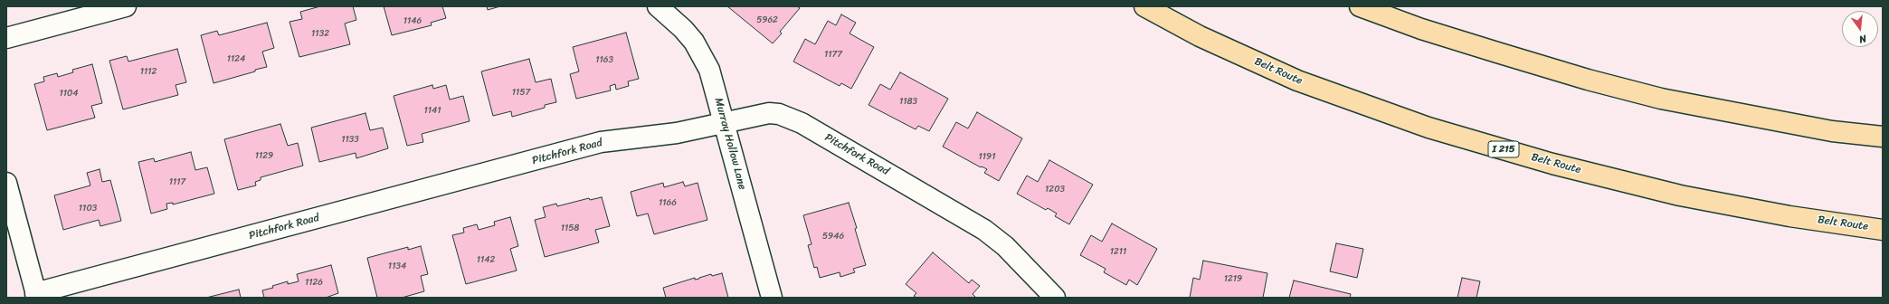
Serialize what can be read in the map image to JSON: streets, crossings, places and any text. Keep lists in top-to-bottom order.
{
  "streets": {
    "highway": ["Belt Route", "I 215"],
    "street": ["Murray Hollow Lane", "Pitchfork Road"]
  },
  "crossings": [
    ["Murray Hollow Lane", "Pitchfork Road"]
  ],
  "house_numbers": [
    "5962",
    "1146",
    "1132",
    "1177",
    "1124",
    "1163",
    "1112",
    "1157",
    "1104",
    "1183",
    "1141",
    "1133",
    "1129",
    "1191",
    "1117",
    "1203",
    "1166",
    "1103",
    "1158",
    "5946",
    "1211",
    "1142",
    "1134",
    "1219",
    "1126"
  ],
  "north": "bottom"
}
